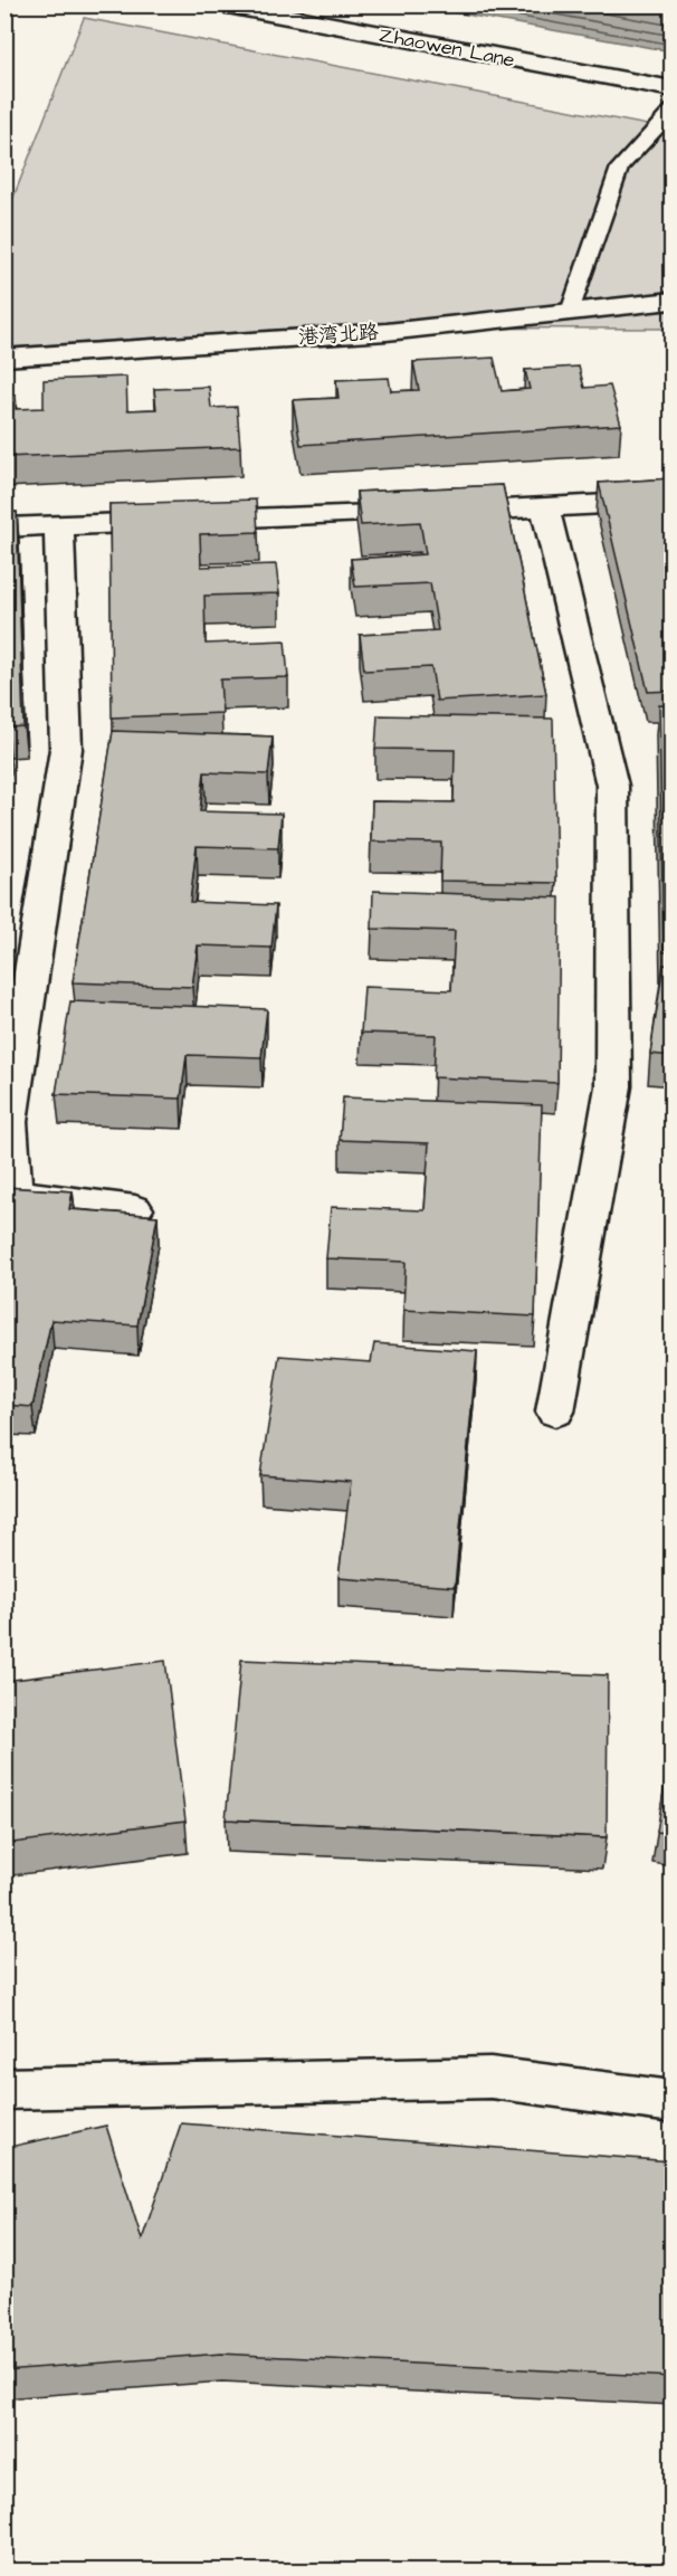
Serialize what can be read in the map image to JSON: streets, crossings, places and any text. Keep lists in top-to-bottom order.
{
  "streets": {
    "street": ["Zhaowen Lane", "港湾北路"]
  }
}
